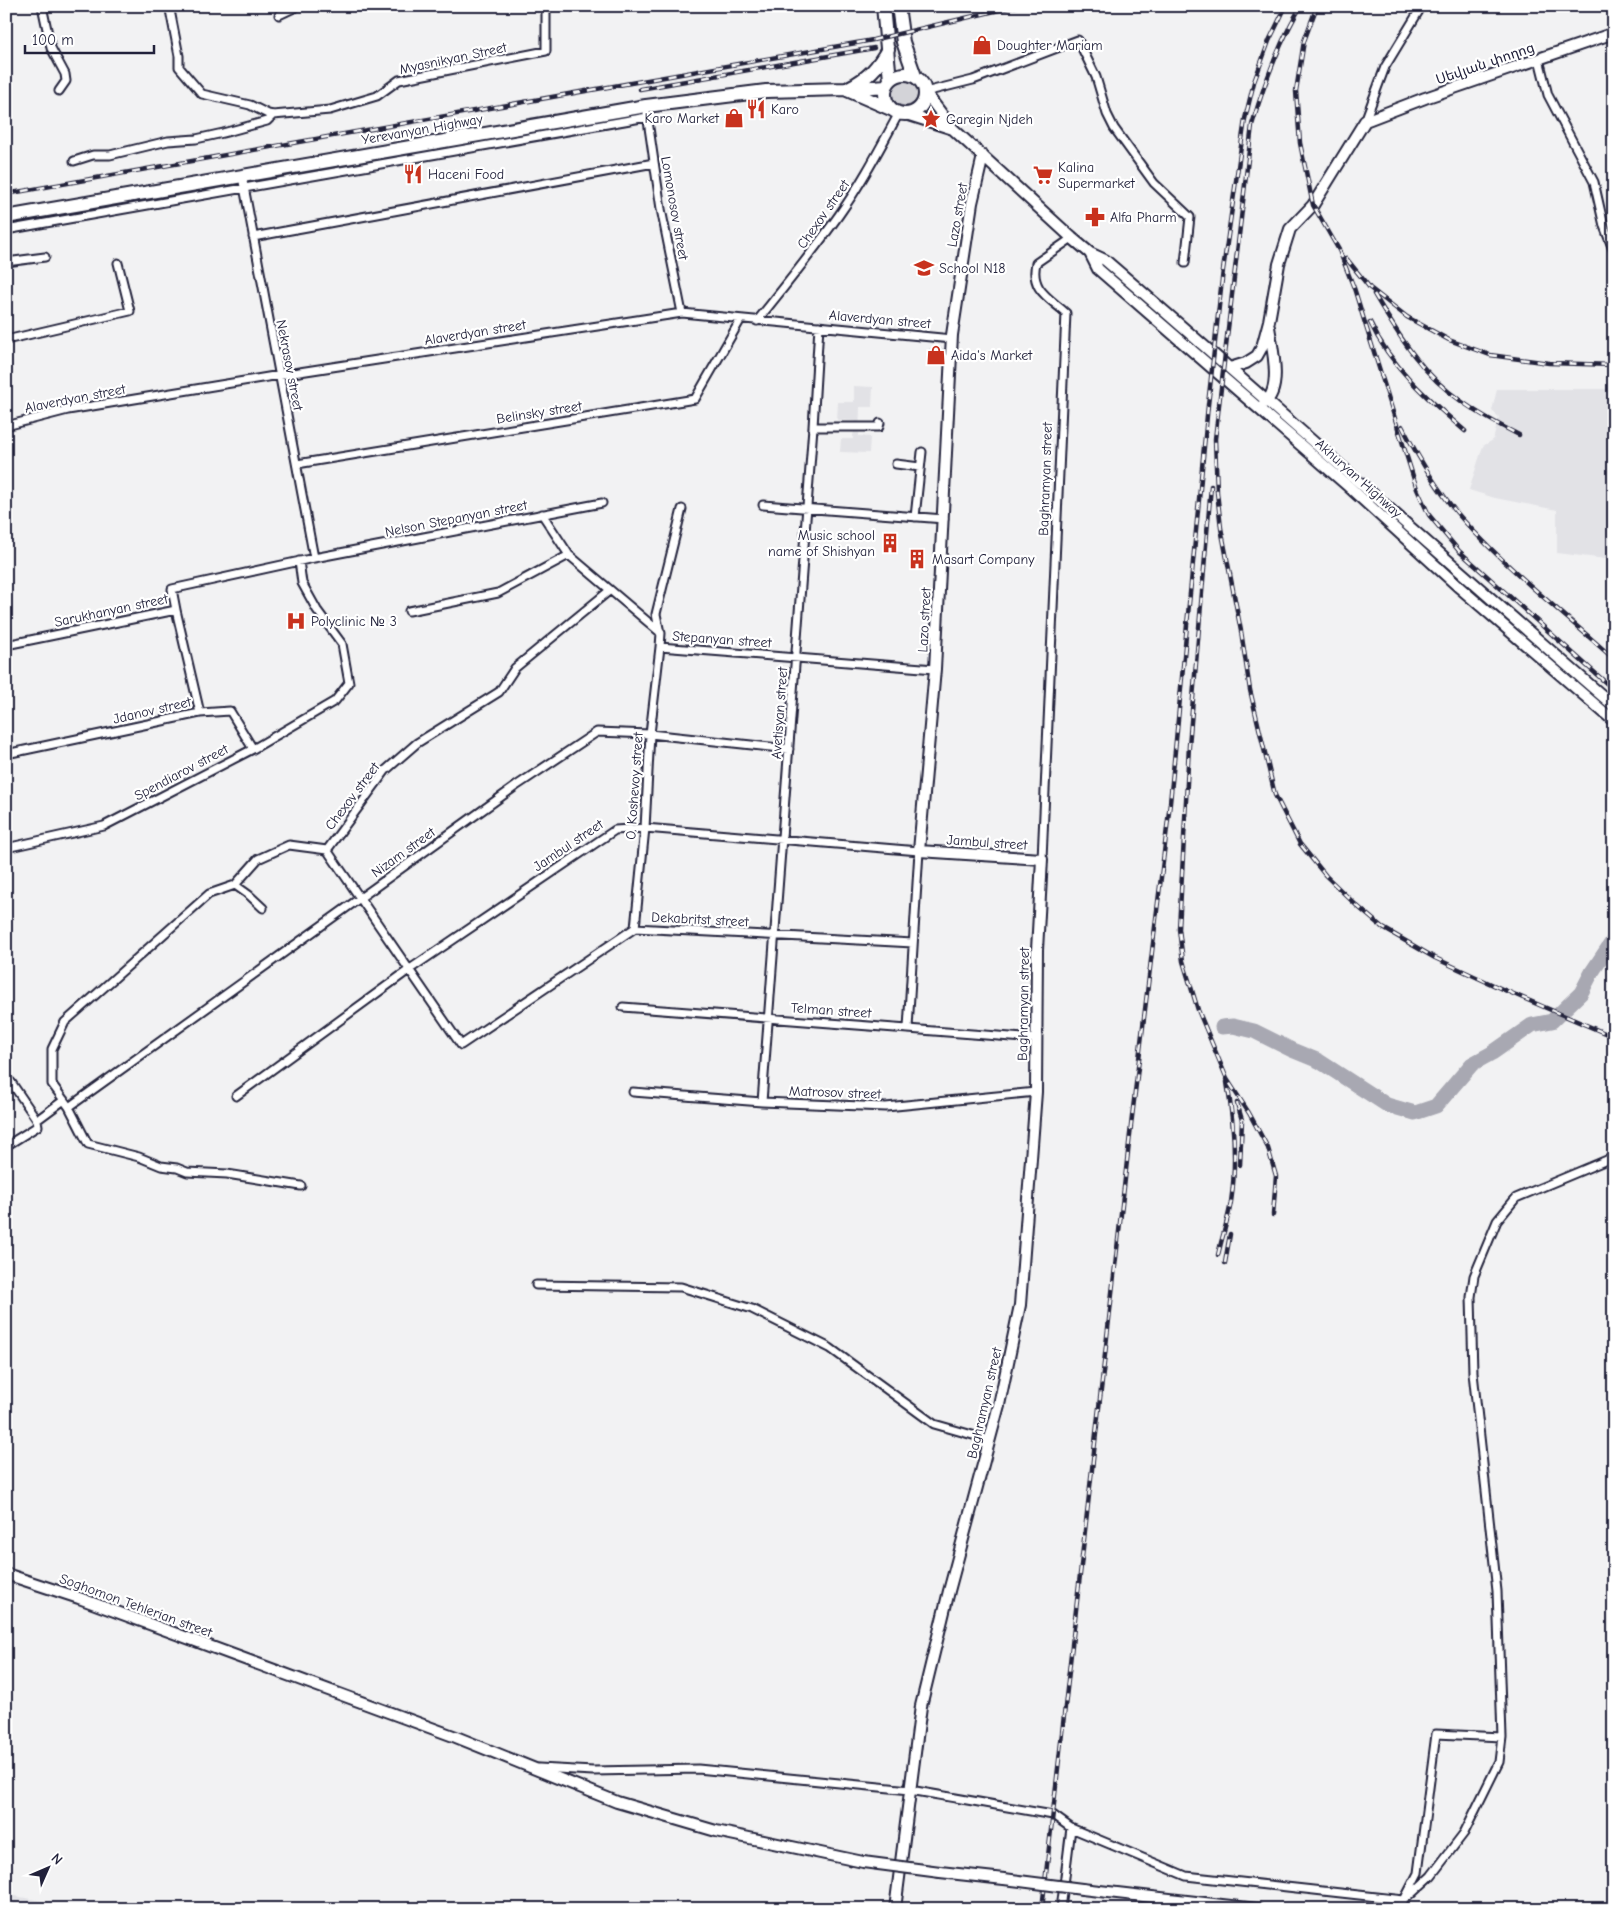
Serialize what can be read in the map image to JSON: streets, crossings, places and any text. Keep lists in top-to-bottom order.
{
  "streets": {
    "highway": ["Yerevanyan Highway"],
    "street": [
      "Myasnikyan Street",
      "Սեվյան փողոց",
      "Lomonosov street",
      "Chexov street",
      "Lazo street",
      "Alaverdyan street",
      "Nekrasov street",
      "Belinsky street",
      "Akhuryan Highway",
      "Baghramyan street",
      "Nelson Stepanyan street",
      "Sarukhanyan street",
      "Stepanyan street",
      "Jdanov street",
      "Avetisyan street",
      "Spendiarov street",
      "O. Koshevoy street",
      "Jambul street",
      "Nizam street",
      "Dekabritst street",
      "Telman street",
      "Matrosov street",
      "Soghomon Tehlerian street"
    ]
  },
  "crossings": [
    ["Yerevanyan Highway", "Lomonosov street"],
    ["Yerevanyan Highway", "Chexov street"],
    ["Yerevanyan Highway", "Nekrasov street"],
    ["Yerevanyan Highway", "Akhuryan Highway"],
    ["Lomonosov street", "Alaverdyan street"],
    ["Chexov street", "Alaverdyan street"],
    ["Chexov street", "Akhuryan Highway"],
    ["Chexov street", "Stepanyan street"],
    ["Chexov street", "Nizam street"],
    ["Lazo street", "Alaverdyan street"],
    ["Lazo street", "Akhuryan Highway"],
    ["Lazo street", "Stepanyan street"],
    ["Lazo street", "Jambul street"],
    ["Lazo street", "Dekabritst street"],
    ["Lazo street", "Telman street"],
    ["Alaverdyan street", "Nekrasov street"],
    ["Alaverdyan street", "Belinsky street"],
    ["Alaverdyan street", "Avetisyan street"],
    ["Nekrasov street", "Belinsky street"],
    ["Nekrasov street", "Nelson Stepanyan street"],
    ["Nekrasov street", "Sarukhanyan street"],
    ["Akhuryan Highway", "Baghramyan street"],
    ["Baghramyan street", "Jambul street"],
    ["Baghramyan street", "Telman street"],
    ["Baghramyan street", "Matrosov street"],
    ["Nelson Stepanyan street", "Sarukhanyan street"],
    ["Nelson Stepanyan street", "Stepanyan street"],
    ["Sarukhanyan street", "Jdanov street"],
    ["Sarukhanyan street", "Spendiarov street"],
    ["Stepanyan street", "Avetisyan street"],
    ["Stepanyan street", "O. Koshevoy street"],
    ["Avetisyan street", "Jambul street"],
    ["Avetisyan street", "Nizam street"],
    ["Avetisyan street", "Dekabritst street"],
    ["Avetisyan street", "Telman street"],
    ["Avetisyan street", "Matrosov street"],
    ["O. Koshevoy street", "Jambul street"],
    ["O. Koshevoy street", "Nizam street"],
    ["O. Koshevoy street", "Dekabritst street"],
    ["Jambul street", "Dekabritst street"]
  ],
  "places": {
    "shop": ["Doughter Mariam", "Karo Market", "Aida's Market"],
    "restaurant": ["Karo", "Haceni Food"],
    "place": ["Garegin Njdeh"],
    "supermarket": ["Kalina Supermarket"],
    "pharmacy": ["Alfa Pharm"],
    "school or university": ["School N18"],
    "building": ["Music school name of Shishyan", "Masart Company"],
    "hospital": ["Polyclinic № 3"]
  },
  "scale_bar": "100 m",
  "north": "top right"
}
